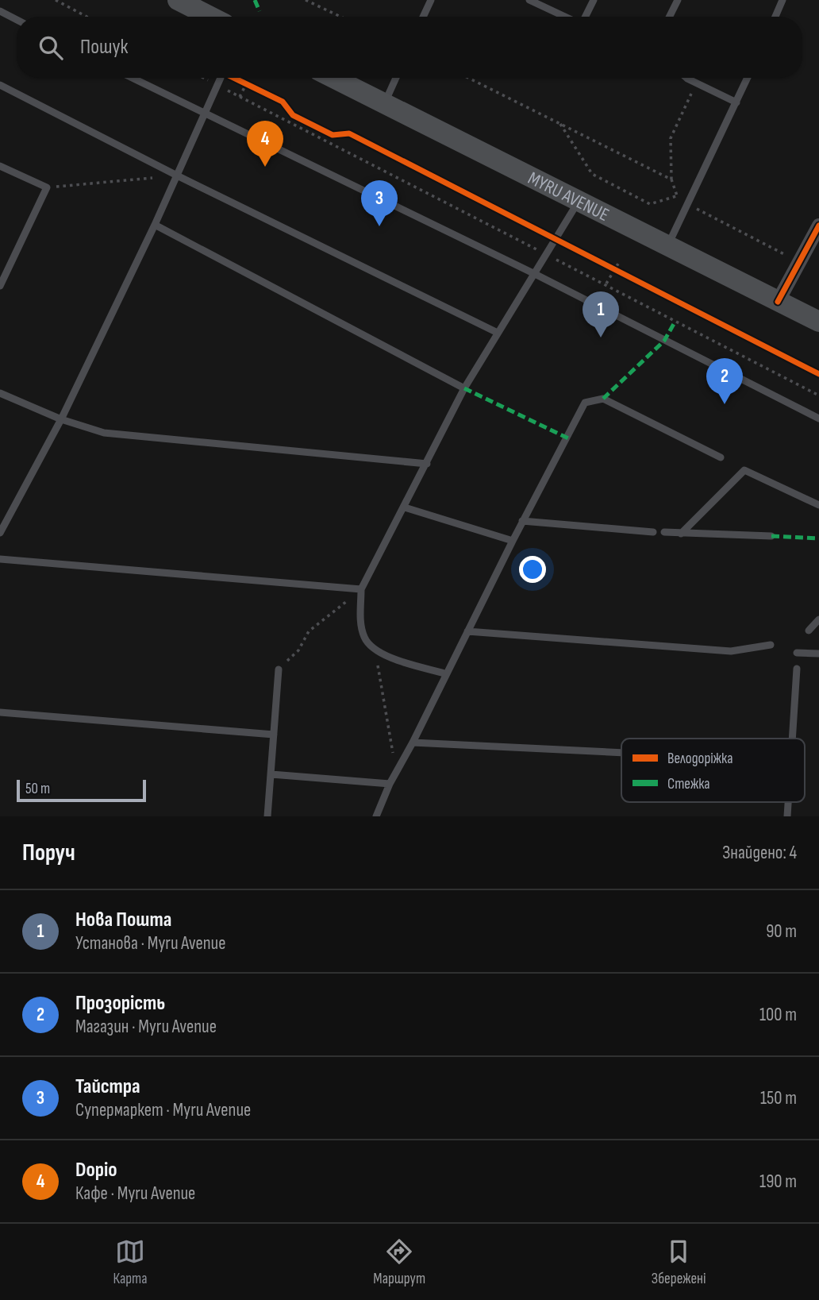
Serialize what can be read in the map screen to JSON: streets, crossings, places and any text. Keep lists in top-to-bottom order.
{
  "streets": {
    "main road": ["MYRU AVENUE"]
  },
  "legend": ["Велодоріжка", "Стежка"],
  "scale_bar": "50 m",
  "page": {
    "search": "Пошук",
    "pins": [
      "4",
      "3",
      "1",
      "2"
    ],
    "scale": "50 m",
    "heading": ["Поруч", "Знайдено: 4"],
    "list": [
      {
        "mark": "1",
        "name": "Нова Пошта",
        "note": "Установа · Myru Avenue",
        "value": "90 m"
      },
      {
        "mark": "2",
        "name": "Прозорість",
        "note": "Магазин · Myru Avenue",
        "value": "100 m"
      },
      {
        "mark": "3",
        "name": "Тайстра",
        "note": "Супермаркет · Myru Avenue",
        "value": "150 m"
      },
      {
        "mark": "4",
        "name": "Dopio",
        "note": "Кафе · Myru Avenue",
        "value": "190 m"
      }
    ],
    "nav": ["Карта", "Маршрут", "Збережені"]
  }
}
